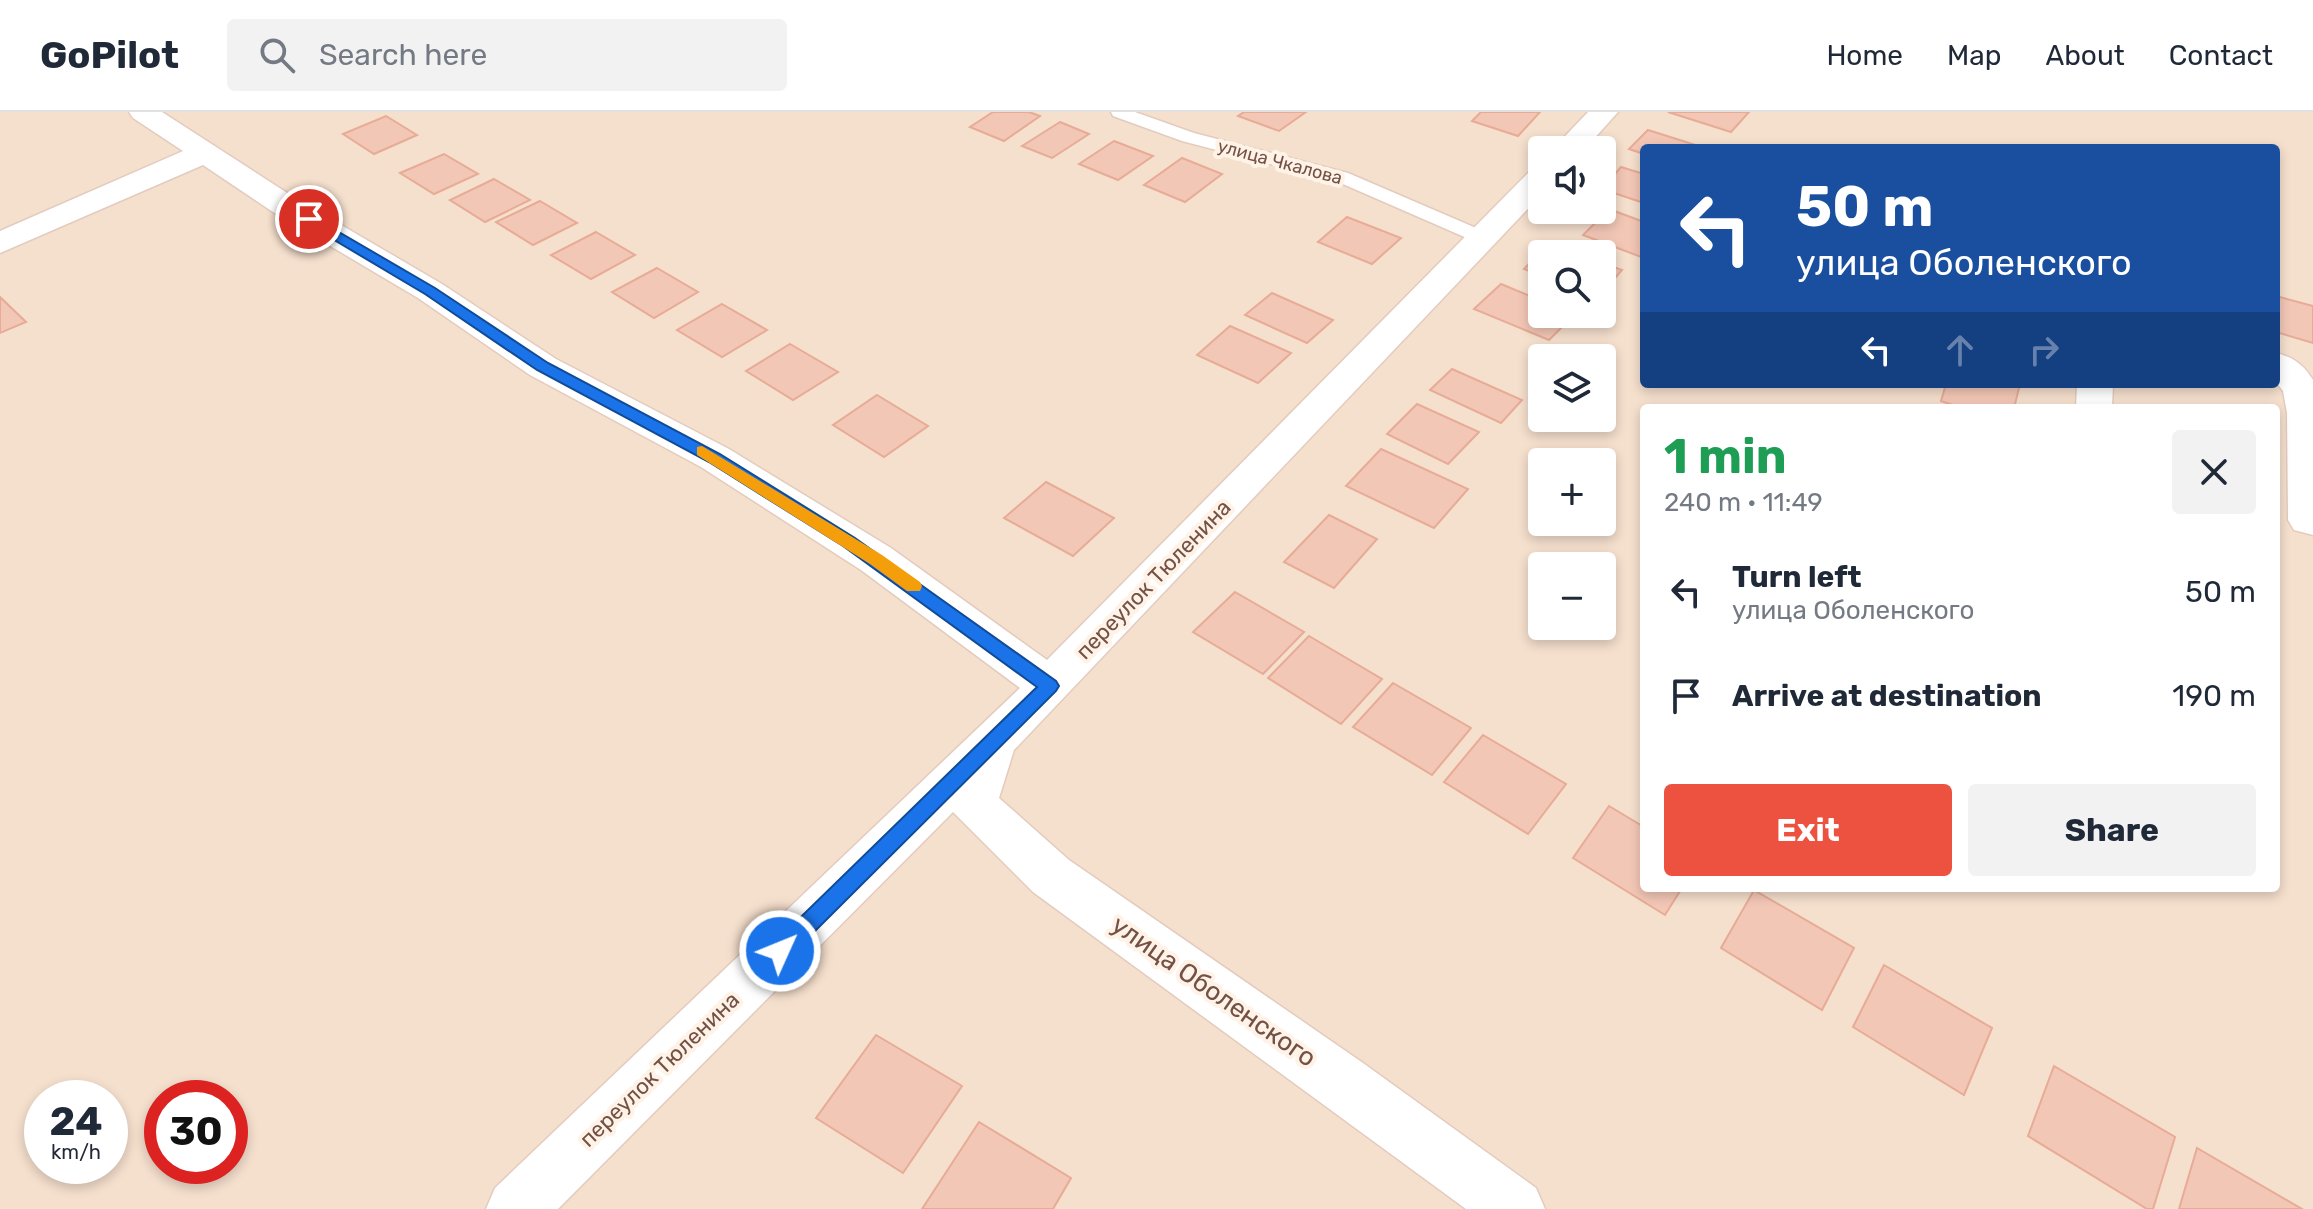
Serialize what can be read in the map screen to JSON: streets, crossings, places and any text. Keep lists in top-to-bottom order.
{
  "streets": {
    "street": ["переулок Тюленина", "улица Оболенского"],
    "lane": ["улица Чкалова"]
  },
  "crossings": [
    ["улица Чкалова", "переулок Тюленина"],
    ["переулок Тюленина", "улица Оболенского"]
  ],
  "page": {
    "header": "GoPilot",
    "search": "Search here",
    "nav": [
      "Home",
      "Map",
      "About",
      "Contact"
    ],
    "map_buttons": ["+", "−"],
    "turn": ["50 m", "улица Оболенского"],
    "heading": ["1 min", "240 m · 11:49"],
    "list": [
      {
        "name": "Turn left",
        "note": "улица Оболенского",
        "value": "50 m"
      },
      {
        "name": "Arrive at destination",
        "value": "190 m"
      }
    ],
    "buttons": ["Exit", "Share"],
    "speed": "24 km/h",
    "limit": "30"
  }
}
